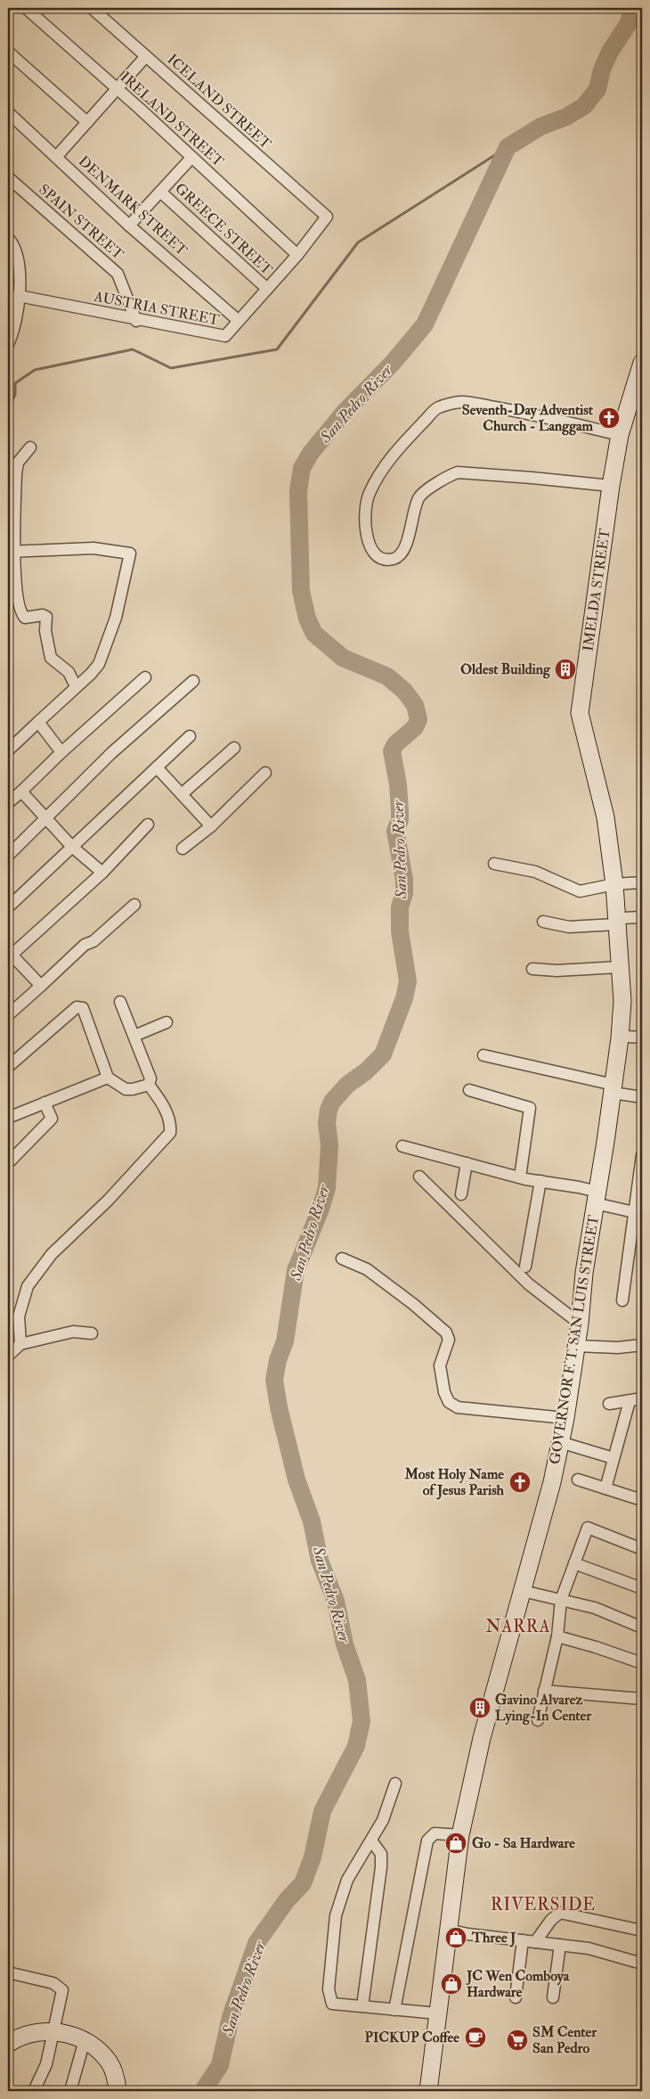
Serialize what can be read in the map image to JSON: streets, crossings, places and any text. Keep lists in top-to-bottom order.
{
  "streets": {
    "street": [
      "ICELAND STREET",
      "IRELAND STREET",
      "DENMARK STREET",
      "SPAIN STREET",
      "GREECE STREET",
      "AUSTRIA STREET",
      "IMELDA STREET",
      "GOVERNOR F. T. SAN LUIS STREET"
    ]
  },
  "crossings": [
    ["ICELAND STREET", "AUSTRIA STREET"],
    ["IRELAND STREET", "AUSTRIA STREET"],
    ["DENMARK STREET", "AUSTRIA STREET"],
    ["SPAIN STREET", "AUSTRIA STREET"],
    ["GREECE STREET", "AUSTRIA STREET"],
    ["IMELDA STREET", "GOVERNOR F. T. SAN LUIS STREET"]
  ],
  "districts": ["NARRA", "RIVERSIDE"],
  "water": ["San Pedro River"],
  "places": {
    "church": ["Seventh-Day Adventist Church - Langgam", "Most Holy Name of Jesus Parish"],
    "building": ["Oldest Building", "Gavino Alvarez Lying-In Center"],
    "shop": ["Go - Sa Hardware", "Three J", "JC Wen Comboya Hardware"],
    "cafe": ["PICKUP Coffee"],
    "supermarket": ["SM Center San Pedro"]
  }
}
